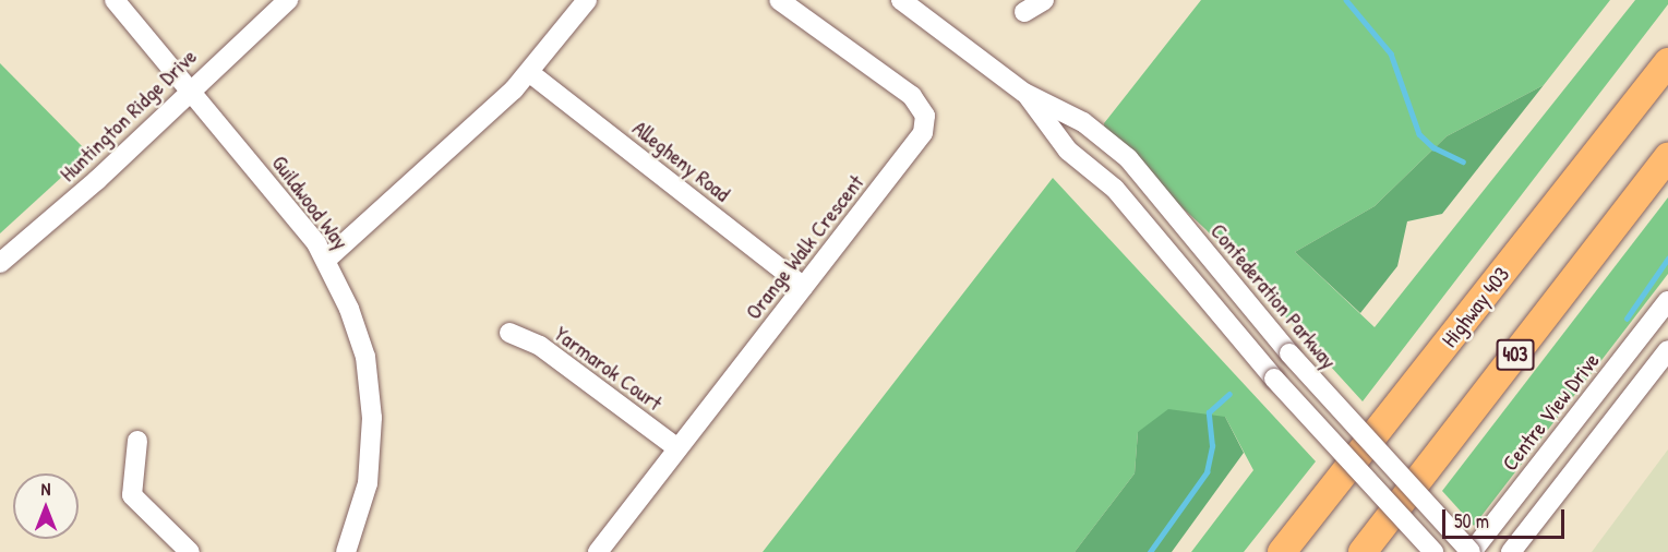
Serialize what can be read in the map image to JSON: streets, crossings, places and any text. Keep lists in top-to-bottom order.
{
  "streets": {
    "highway": ["Highway 403", "403"],
    "street": [
      "Huntington Ridge Drive",
      "Allegheny Road",
      "Guildwood Way",
      "Orange Walk Crescent",
      "Confederation Parkway",
      "Yarmarok Court",
      "Centre View Drive"
    ]
  },
  "crossings": [
    ["Huntington Ridge Drive", "Guildwood Way"],
    ["Allegheny Road", "Orange Walk Crescent"],
    ["Orange Walk Crescent", "Yarmarok Court"],
    ["Confederation Parkway", "Centre View Drive"]
  ],
  "scale_bar": "50 m",
  "north": "top"
}
